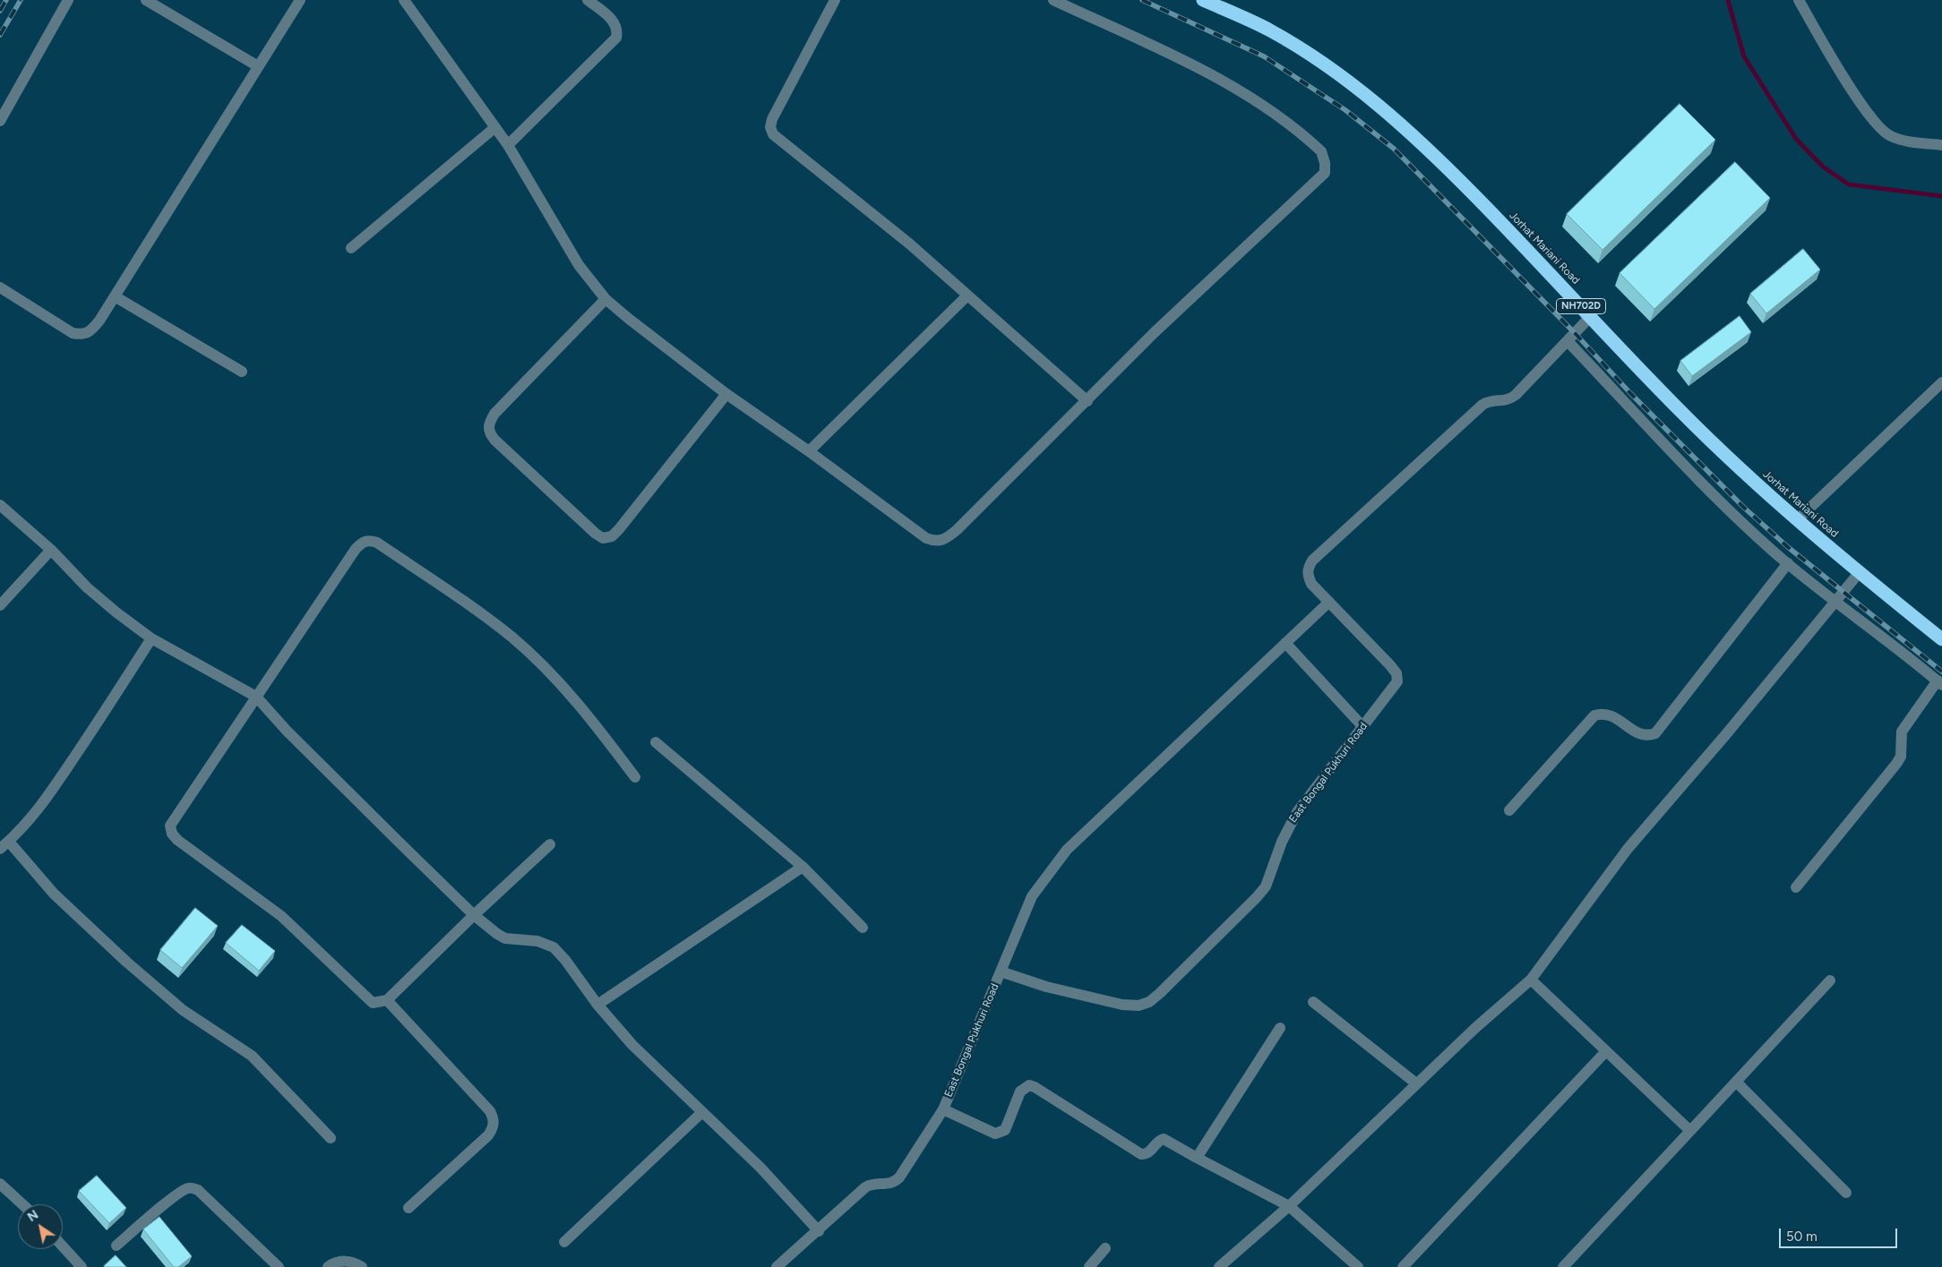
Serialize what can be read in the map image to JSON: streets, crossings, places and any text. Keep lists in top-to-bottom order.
{
  "streets": {
    "highway": ["Jorhat Mariani Road", "NH702D"],
    "street": ["East Bongal Pukhuri Road"]
  },
  "crossings": [
    ["Jorhat Mariani Road", "East Bongal Pukhuri Road"]
  ],
  "scale_bar": "50 m",
  "north": "top left"
}
